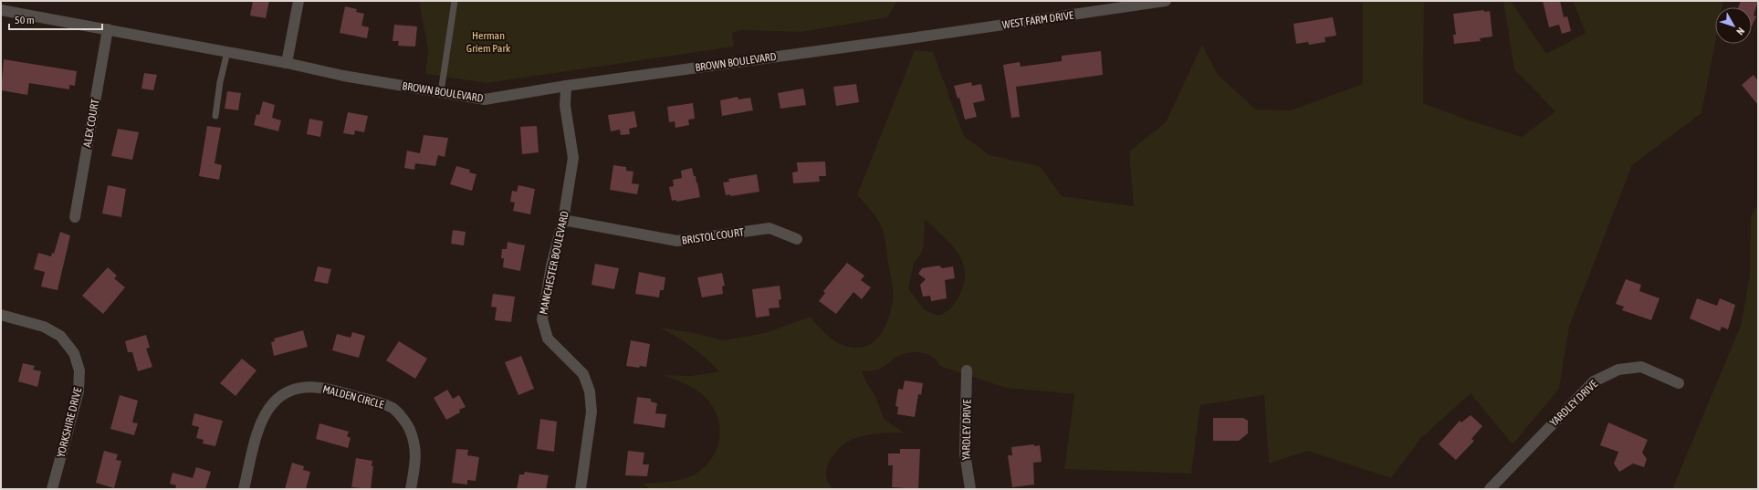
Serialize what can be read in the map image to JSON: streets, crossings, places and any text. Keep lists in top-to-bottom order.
{
  "streets": {
    "street": [
      "WEST FARM DRIVE",
      "BROWN BOULEVARD",
      "ALEX COURT",
      "BRISTOL COURT",
      "MANCHESTER BOULEVARD",
      "MALDEN CIRCLE",
      "YARDLEY DRIVE",
      "YORKSHIRE DRIVE"
    ]
  },
  "crossings": [
    ["WEST FARM DRIVE", "BROWN BOULEVARD"],
    ["BROWN BOULEVARD", "ALEX COURT"],
    ["BROWN BOULEVARD", "MANCHESTER BOULEVARD"],
    ["BRISTOL COURT", "MANCHESTER BOULEVARD"]
  ],
  "parks": ["Herman Griem Park"],
  "scale_bar": "50 m",
  "north": "bottom right"
}
